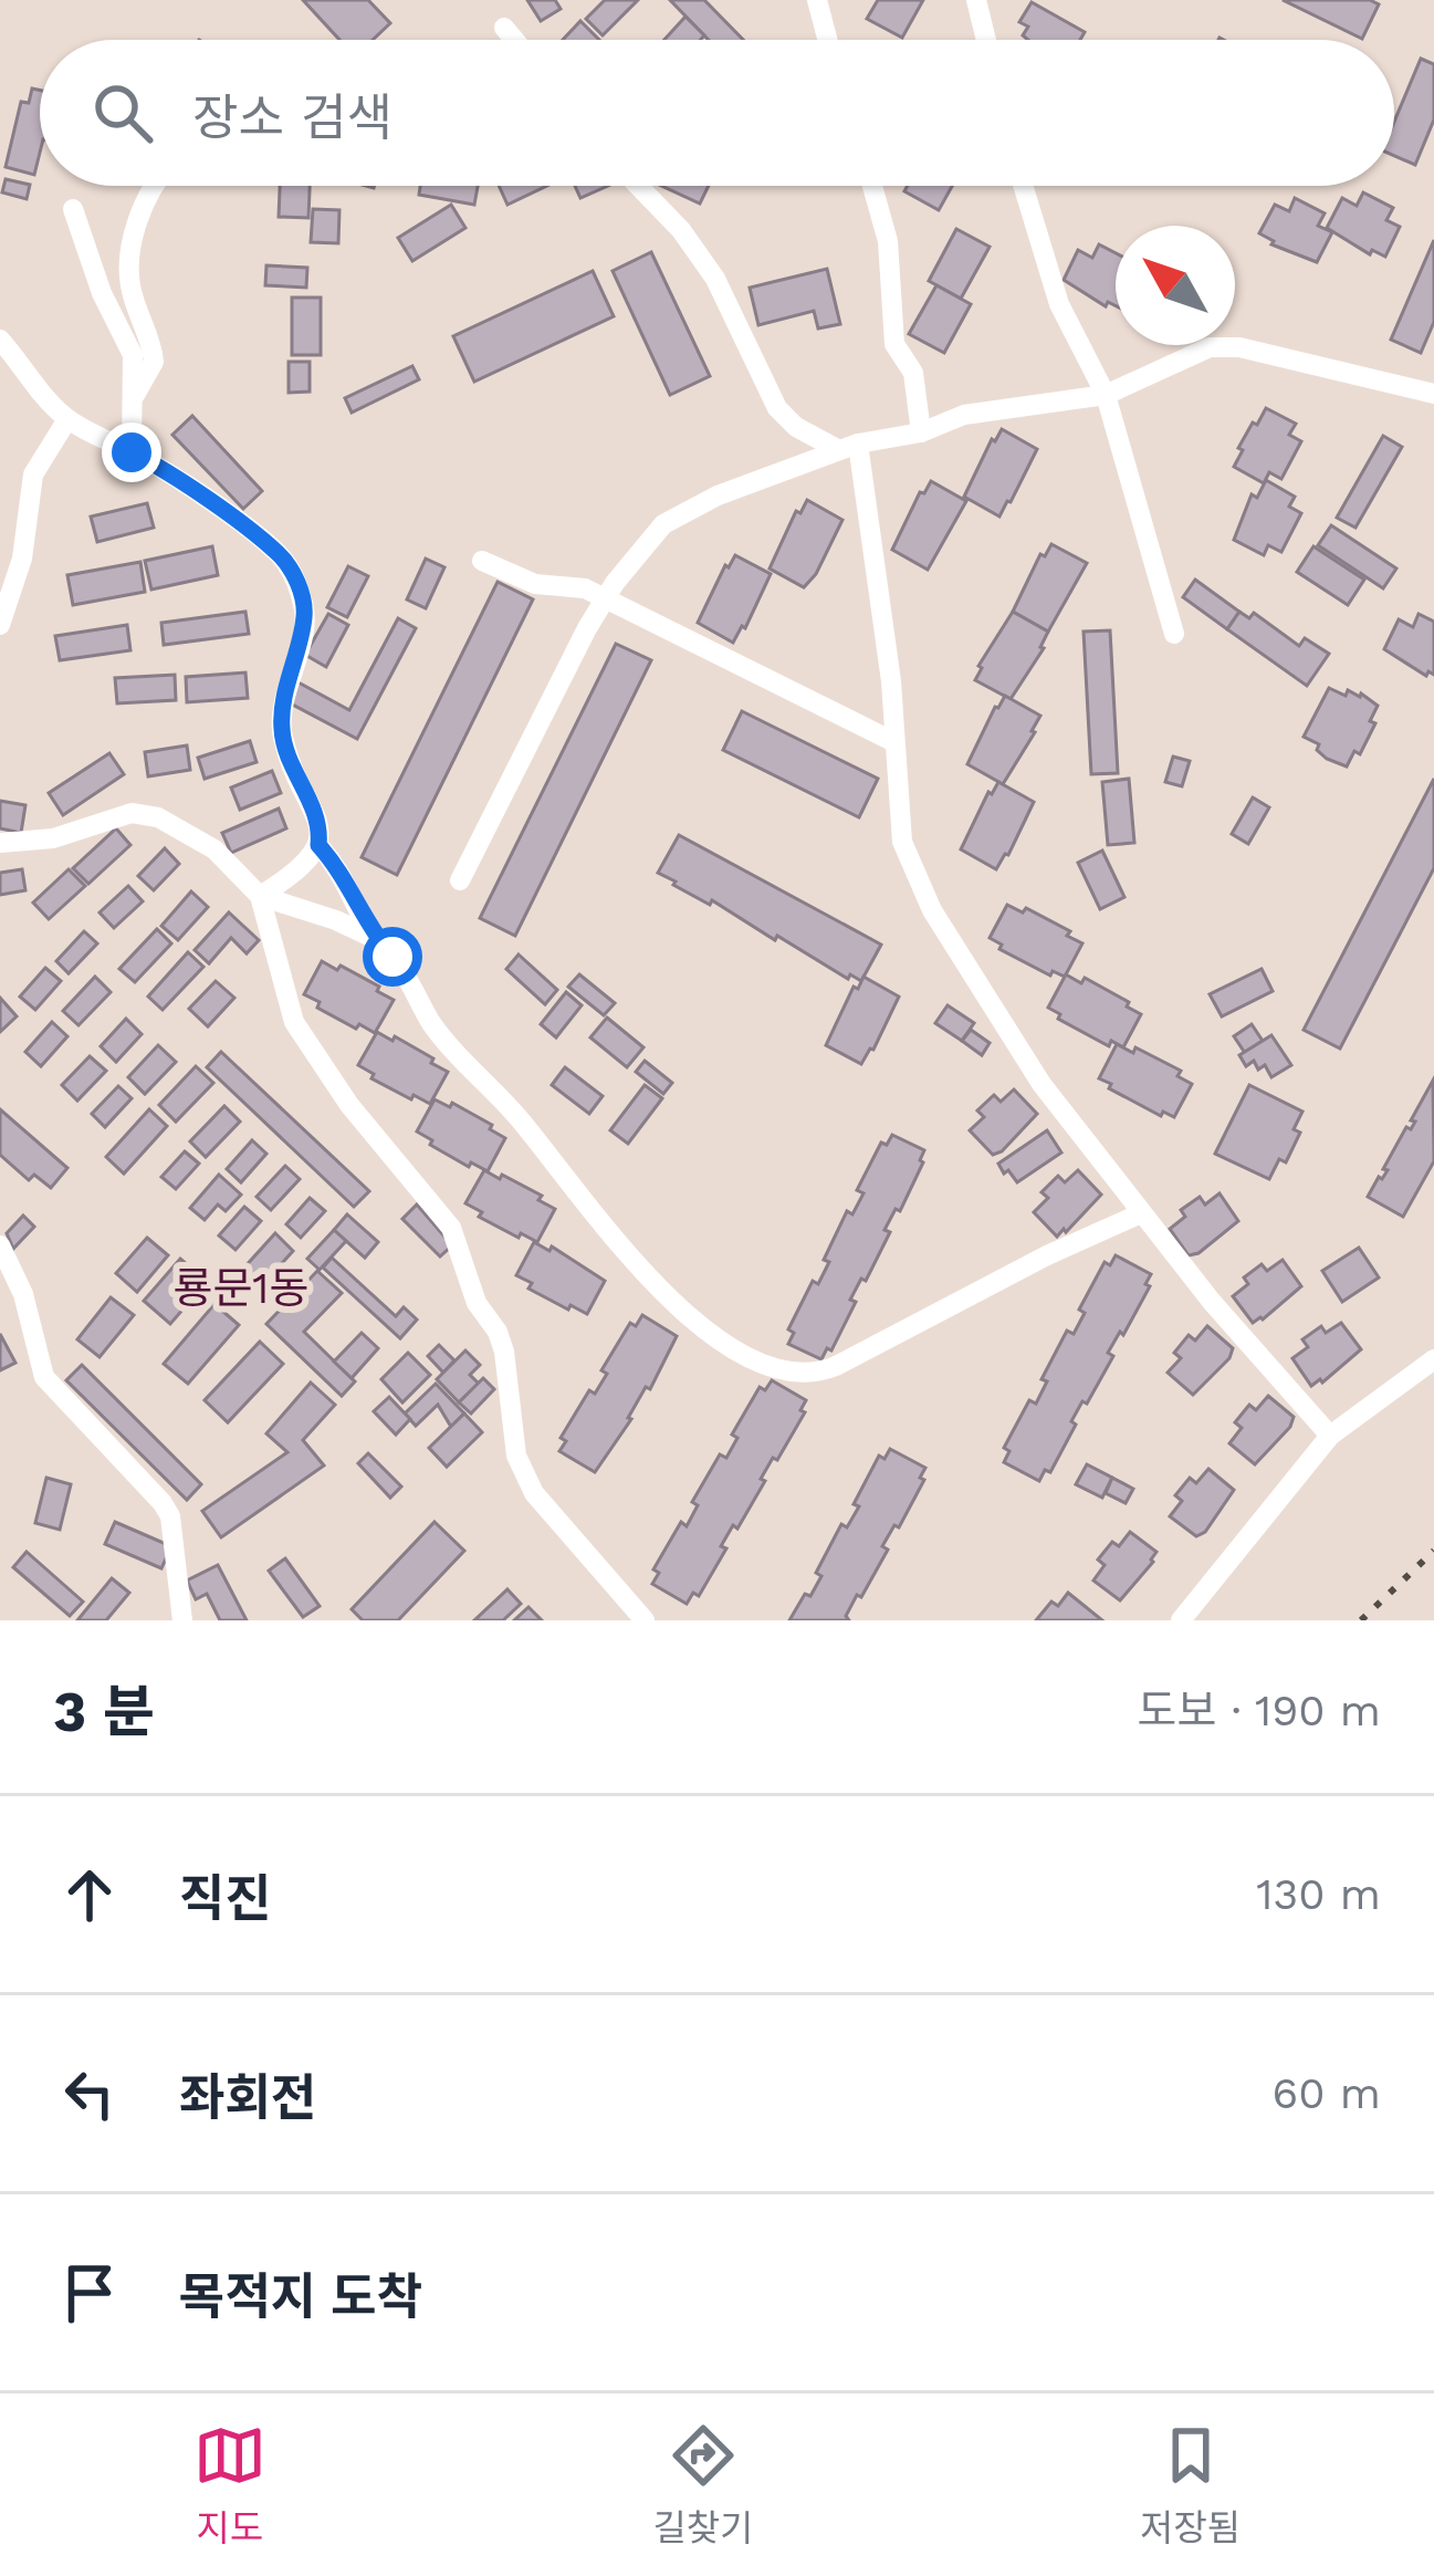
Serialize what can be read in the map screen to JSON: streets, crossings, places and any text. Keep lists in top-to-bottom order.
{
  "districts": ["룡문1동"],
  "north": "top left",
  "page": {
    "search": "장소 검색",
    "heading": ["3 분", "도보 · 190 m"],
    "list": [
      ["직진", "130 m"],
      ["좌회전", "60 m"],
      "목적지 도착"
    ],
    "nav": ["지도", "길찾기", "저장됨"]
  }
}
